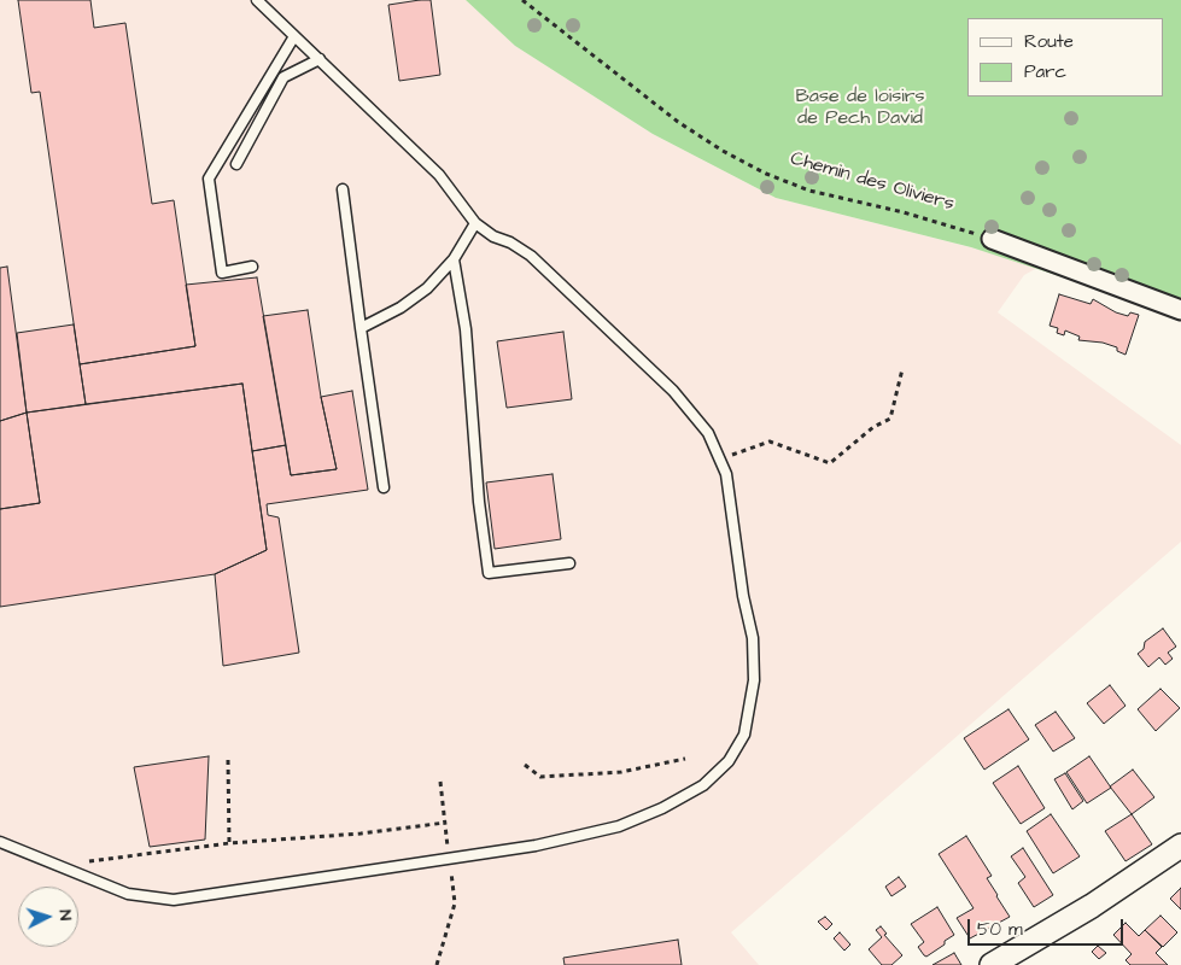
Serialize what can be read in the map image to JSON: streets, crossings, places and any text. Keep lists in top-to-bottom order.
{
  "streets": {
    "path": ["Chemin des Oliviers"]
  },
  "parks": ["Base de loisirs de Pech David"],
  "legend": ["Route", "Parc"],
  "scale_bar": "50 m",
  "north": "right"
}
